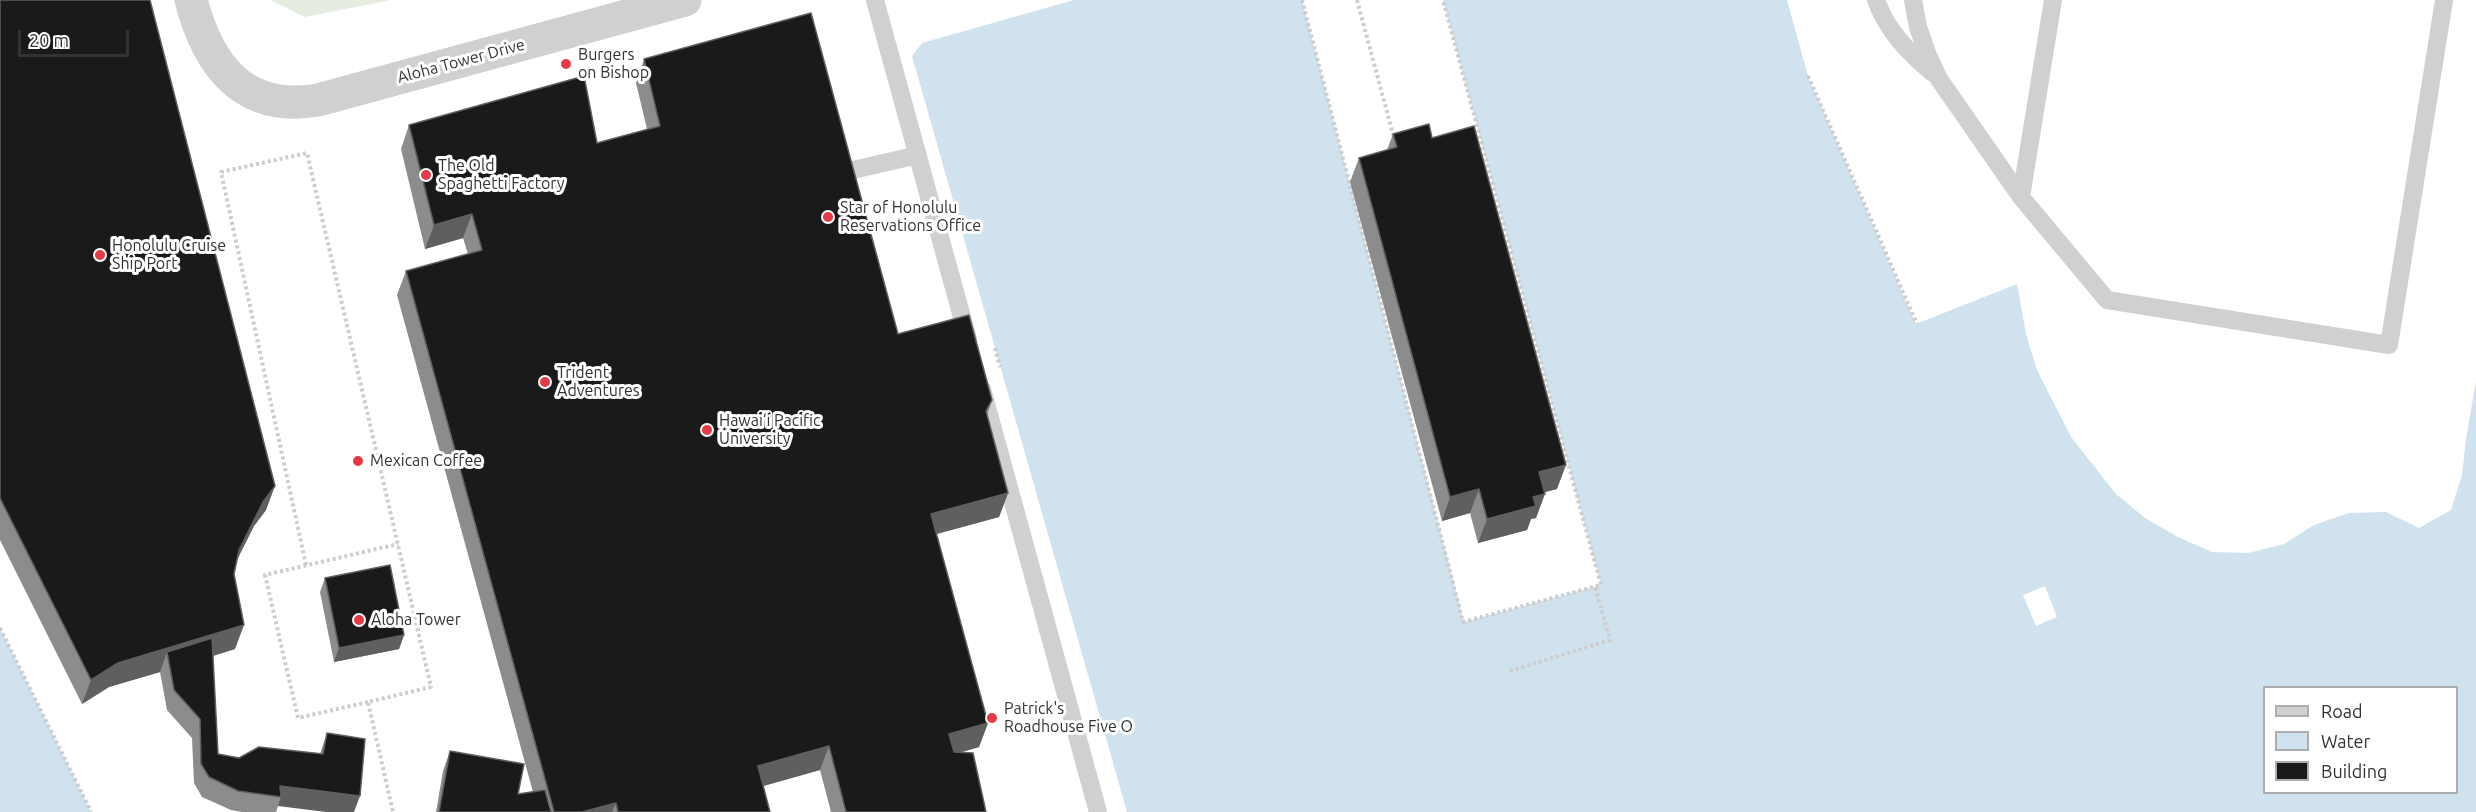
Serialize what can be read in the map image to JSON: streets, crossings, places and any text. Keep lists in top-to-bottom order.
{
  "streets": {
    "street": ["Aloha Tower Drive"]
  },
  "places": [
    "Burgers on Bishop",
    "The Old Spaghetti Factory",
    "Star of Honolulu Reservations Office",
    "Honolulu Cruise Ship Port",
    "Trident Adventures",
    "Hawai‘i Pacific University",
    "Mexican Coffee",
    "Aloha Tower",
    "Patrick's Roadhouse Five O"
  ],
  "legend": ["Road", "Water", "Building"],
  "scale_bar": "20 m"
}
